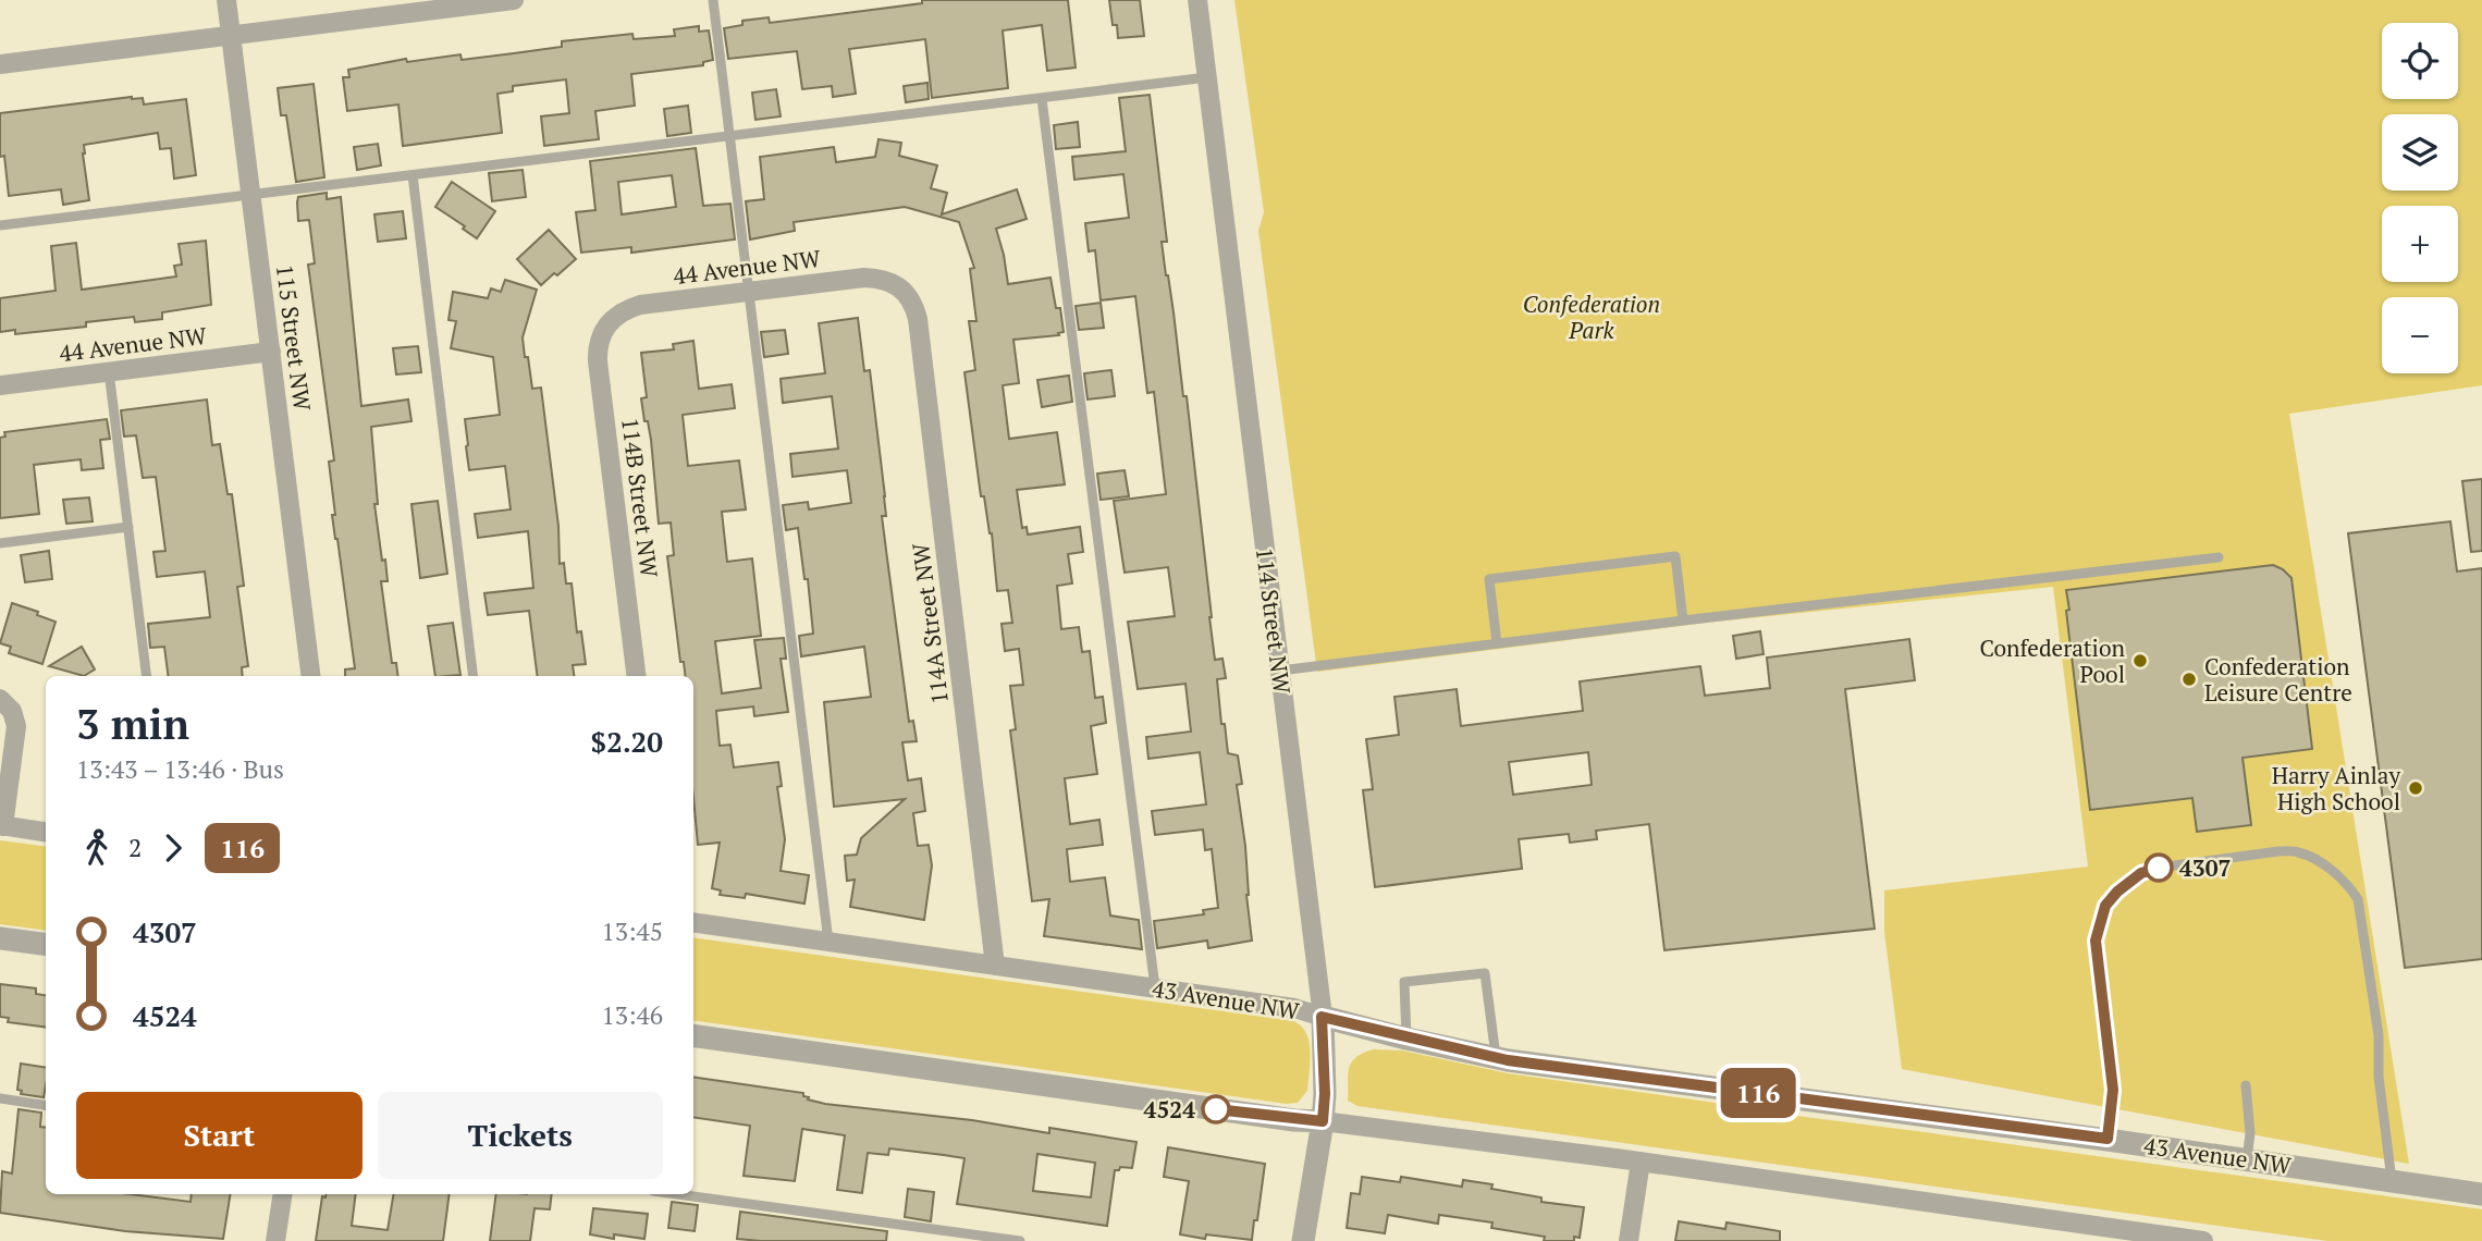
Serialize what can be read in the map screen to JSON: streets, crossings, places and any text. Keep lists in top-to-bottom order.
{
  "streets": {
    "street": [
      "44 Avenue NW",
      "115 Street NW",
      "114B Street NW",
      "114 Street NW",
      "114A Street NW",
      "43 Avenue NW"
    ]
  },
  "crossings": [
    ["44 Avenue NW", "115 Street NW"],
    ["44 Avenue NW", "114B Street NW"],
    ["44 Avenue NW", "114A Street NW"],
    ["114 Street NW", "43 Avenue NW"],
    ["114A Street NW", "43 Avenue NW"]
  ],
  "parks": ["Confederation Park"],
  "places": [
    "Confederation Pool",
    "Confederation Leisure Centre",
    "Harry Ainlay High School",
    "4307",
    "4524"
  ],
  "lines": ["bus line 116"],
  "page": {
    "on_map": "116",
    "map_buttons": ["+", "−"],
    "heading": ["3 min", "13:43 – 13:46 · Bus", "$2.20"],
    "legs": ["2", "116"],
    "list": [
      {
        "name": "4307",
        "value": "13:45"
      },
      {
        "name": "4524",
        "value": "13:46"
      }
    ],
    "buttons": ["Start", "Tickets"]
  }
}
